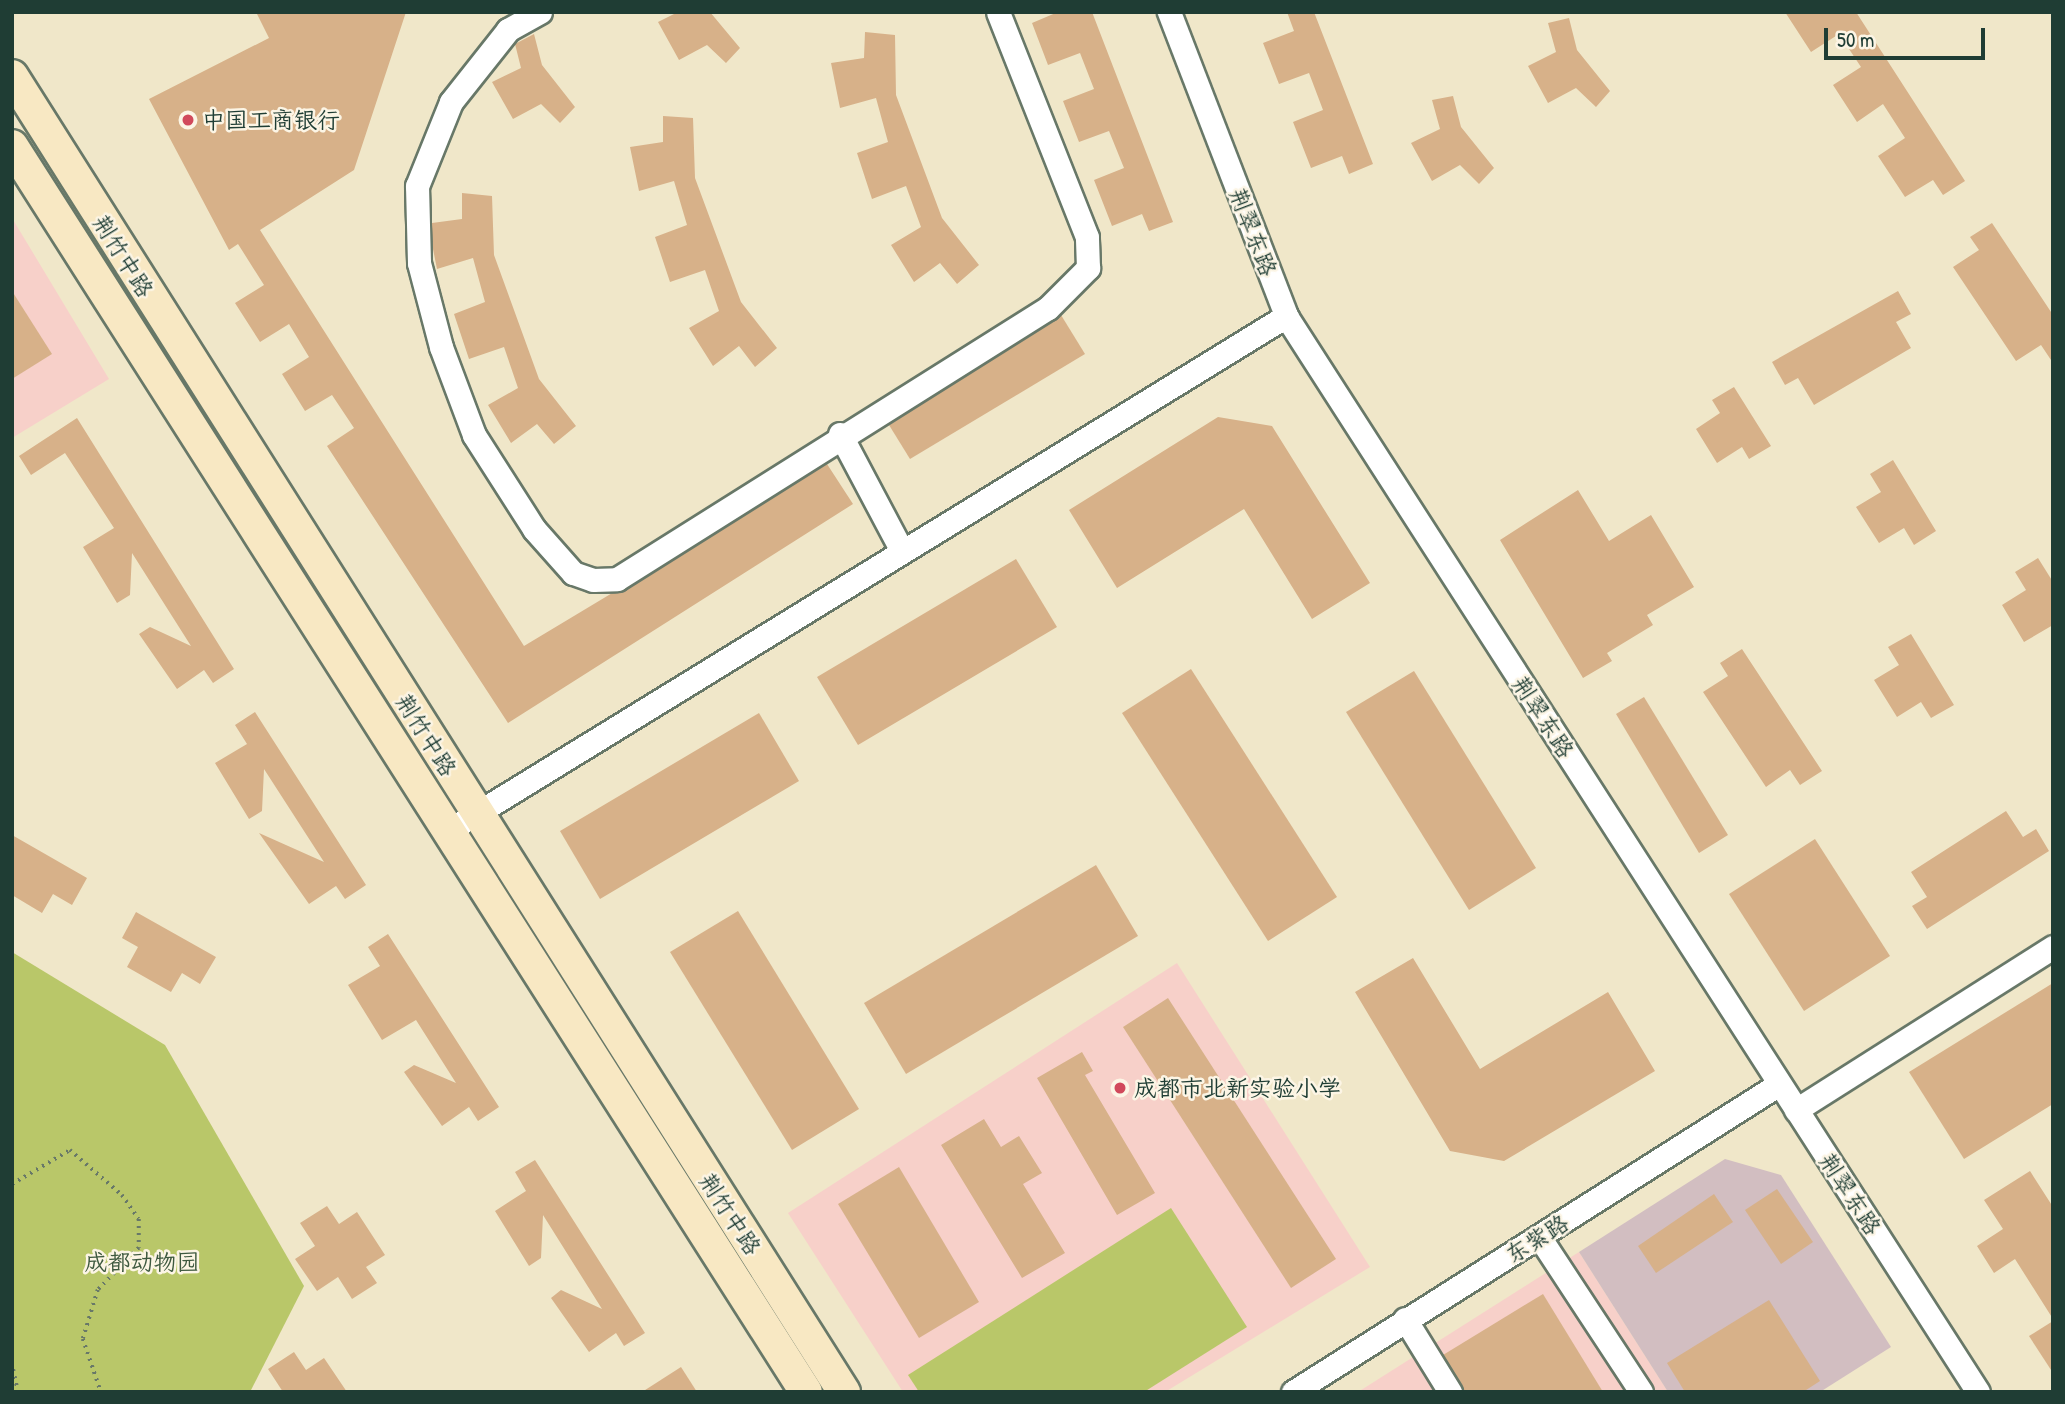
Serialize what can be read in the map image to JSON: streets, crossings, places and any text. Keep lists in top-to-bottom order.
{
  "streets": {
    "main road": ["荆竹中路"],
    "street": ["荆翠东路", "东紫路"]
  },
  "crossings": [
    ["荆翠东路", "东紫路"]
  ],
  "parks": ["成都动物园"],
  "places": ["中国工商银行", "成都市北新实验小学"],
  "scale_bar": "50 m"
}
